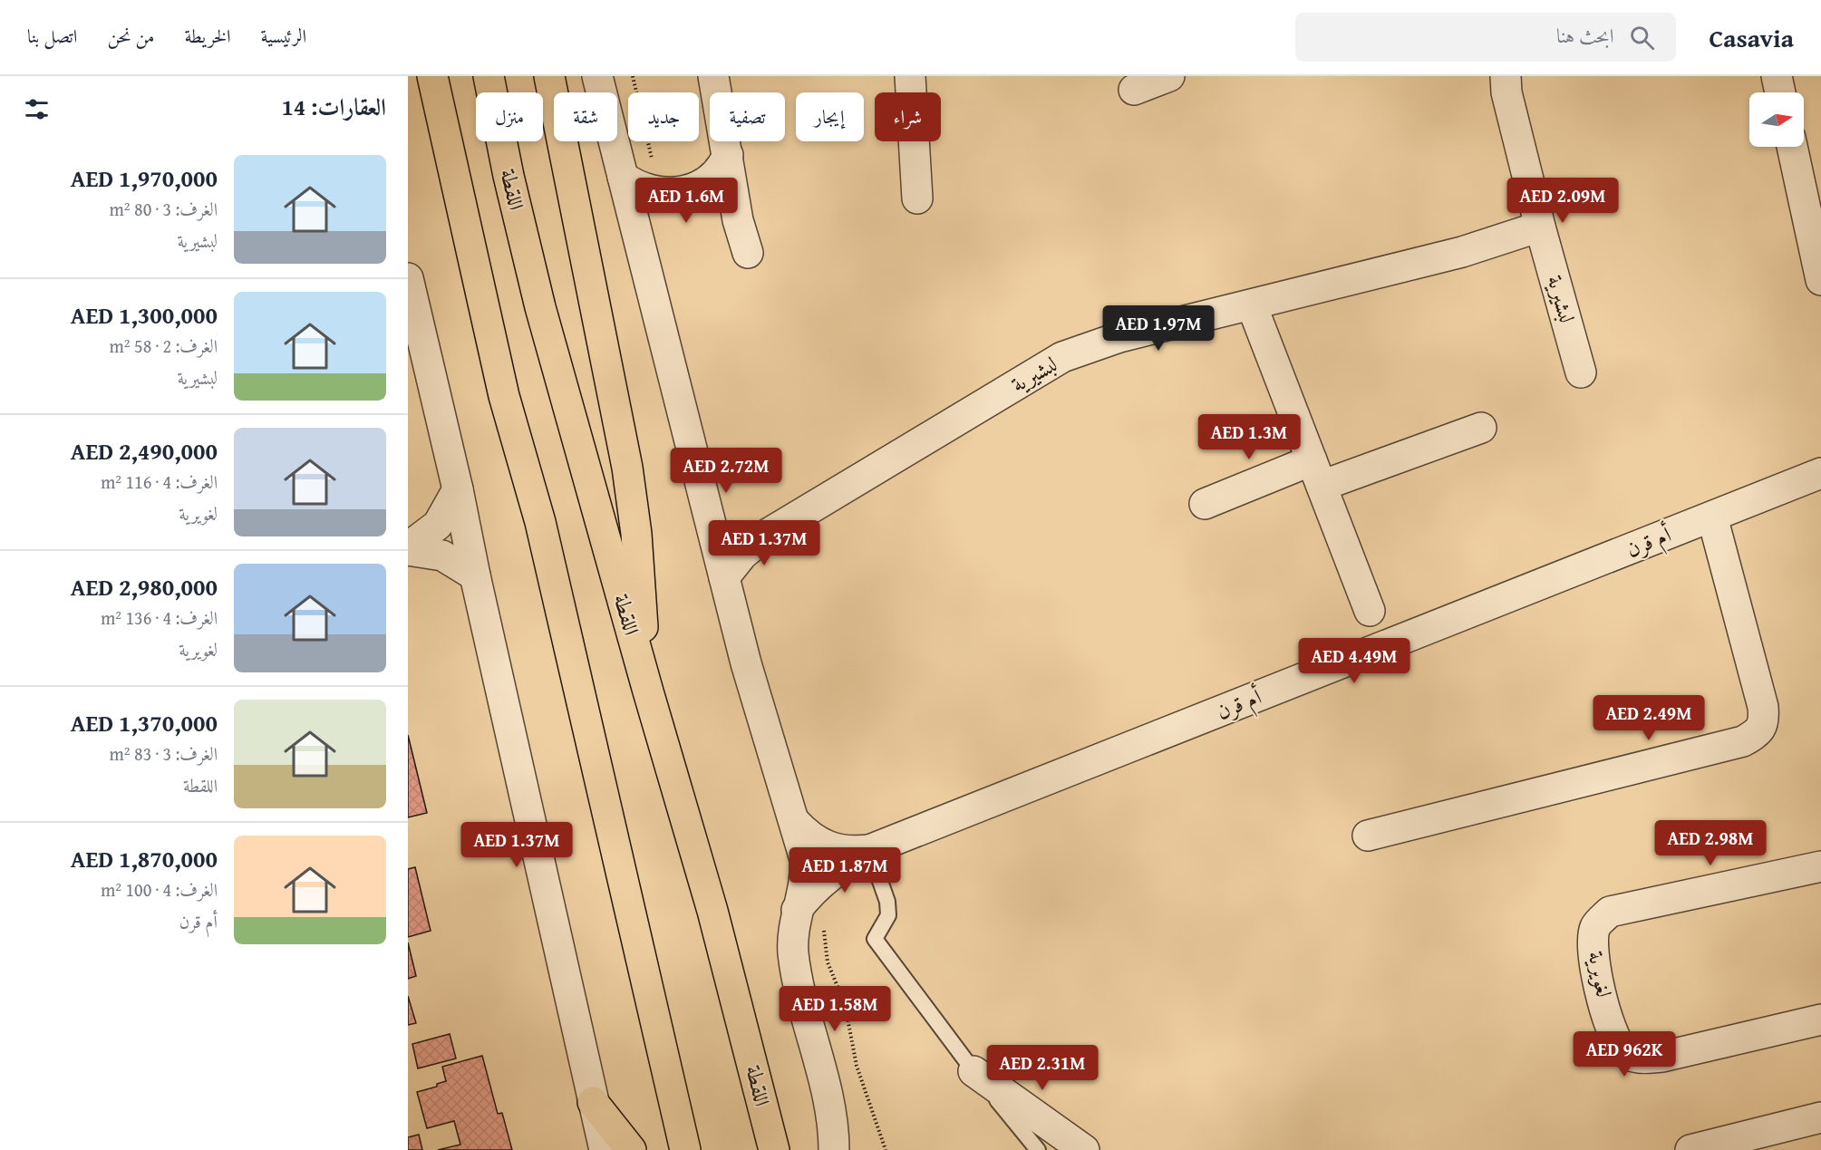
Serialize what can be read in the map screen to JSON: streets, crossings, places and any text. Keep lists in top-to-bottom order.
{
  "streets": {
    "main road": ["اللقطة"],
    "street": ["لبشيرية", "أم قرن", "لغويرية"]
  },
  "north": "right",
  "page": {
    "header": "Casavia",
    "search": "ابحث هنا",
    "nav": [
      "الرئيسية",
      "الخريطة",
      "من نحن",
      "اتصل بنا"
    ],
    "heading": "العقارات: 14",
    "chip": [
      "شراء",
      "إيجار",
      "تصفية",
      "جديد",
      "شقة",
      "منزل"
    ],
    "list": [
      {
        "name": "AED 1,970,000",
        "note": "الغرف: 3 · 80 m² · لبشيرية"
      },
      {
        "name": "AED 1,300,000",
        "note": "الغرف: 2 · 58 m² · لبشيرية"
      },
      {
        "name": "AED 2,490,000",
        "note": "الغرف: 4 · 116 m² · لغويرية"
      },
      {
        "name": "AED 2,980,000",
        "note": "الغرف: 4 · 136 m² · لغويرية"
      },
      {
        "name": "AED 1,370,000",
        "note": "الغرف: 3 · 83 m² · اللقطة"
      },
      {
        "name": "AED 1,870,000",
        "note": "الغرف: 4 · 100 m² · أم قرن"
      }
    ],
    "price": [
      "AED 1.6M",
      "AED 2.09M",
      "AED 1.97M",
      "AED 1.3M",
      "AED 2.72M",
      "AED 1.37M",
      "AED 4.49M",
      "AED 2.49M",
      "AED 2.98M",
      "AED 1.37M",
      "AED 1.87M",
      "AED 1.58M",
      "AED 962K",
      "AED 2.31M"
    ]
  }
}
